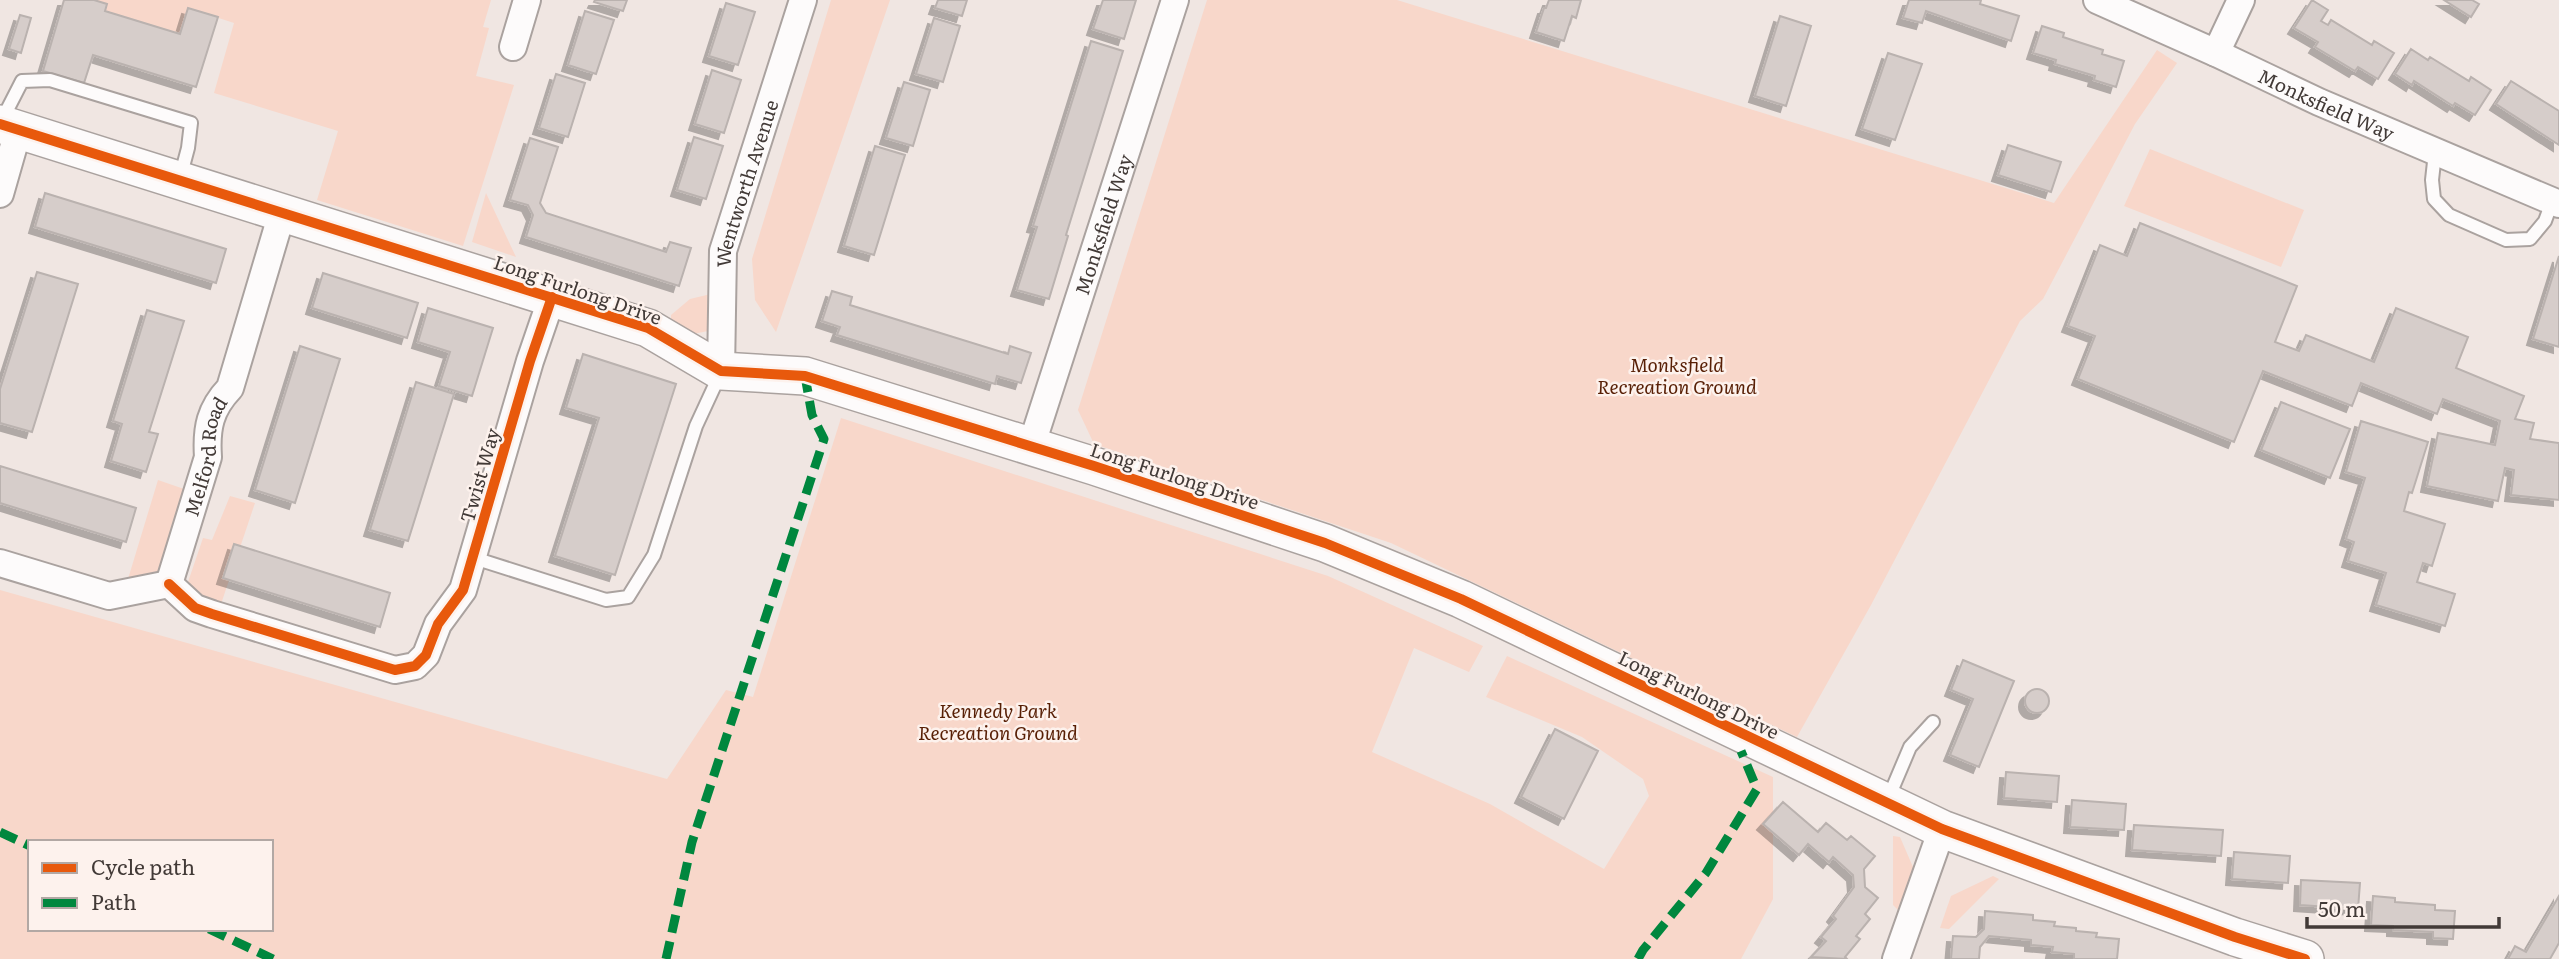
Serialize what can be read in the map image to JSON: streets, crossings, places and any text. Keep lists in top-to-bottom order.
{
  "streets": {
    "street": [
      "Monksfield Way",
      "Wentworth Avenue",
      "Long Furlong Drive",
      "Melford Road",
      "Twist Way"
    ]
  },
  "crossings": [
    ["Monksfield Way", "Long Furlong Drive"],
    ["Wentworth Avenue", "Long Furlong Drive"],
    ["Long Furlong Drive", "Melford Road"],
    ["Long Furlong Drive", "Twist Way"],
    ["Melford Road", "Twist Way"]
  ],
  "parks": ["Monksfield Recreation Ground", "Kennedy Park Recreation Ground"],
  "legend": ["Cycle path", "Path"],
  "scale_bar": "50 m"
}
